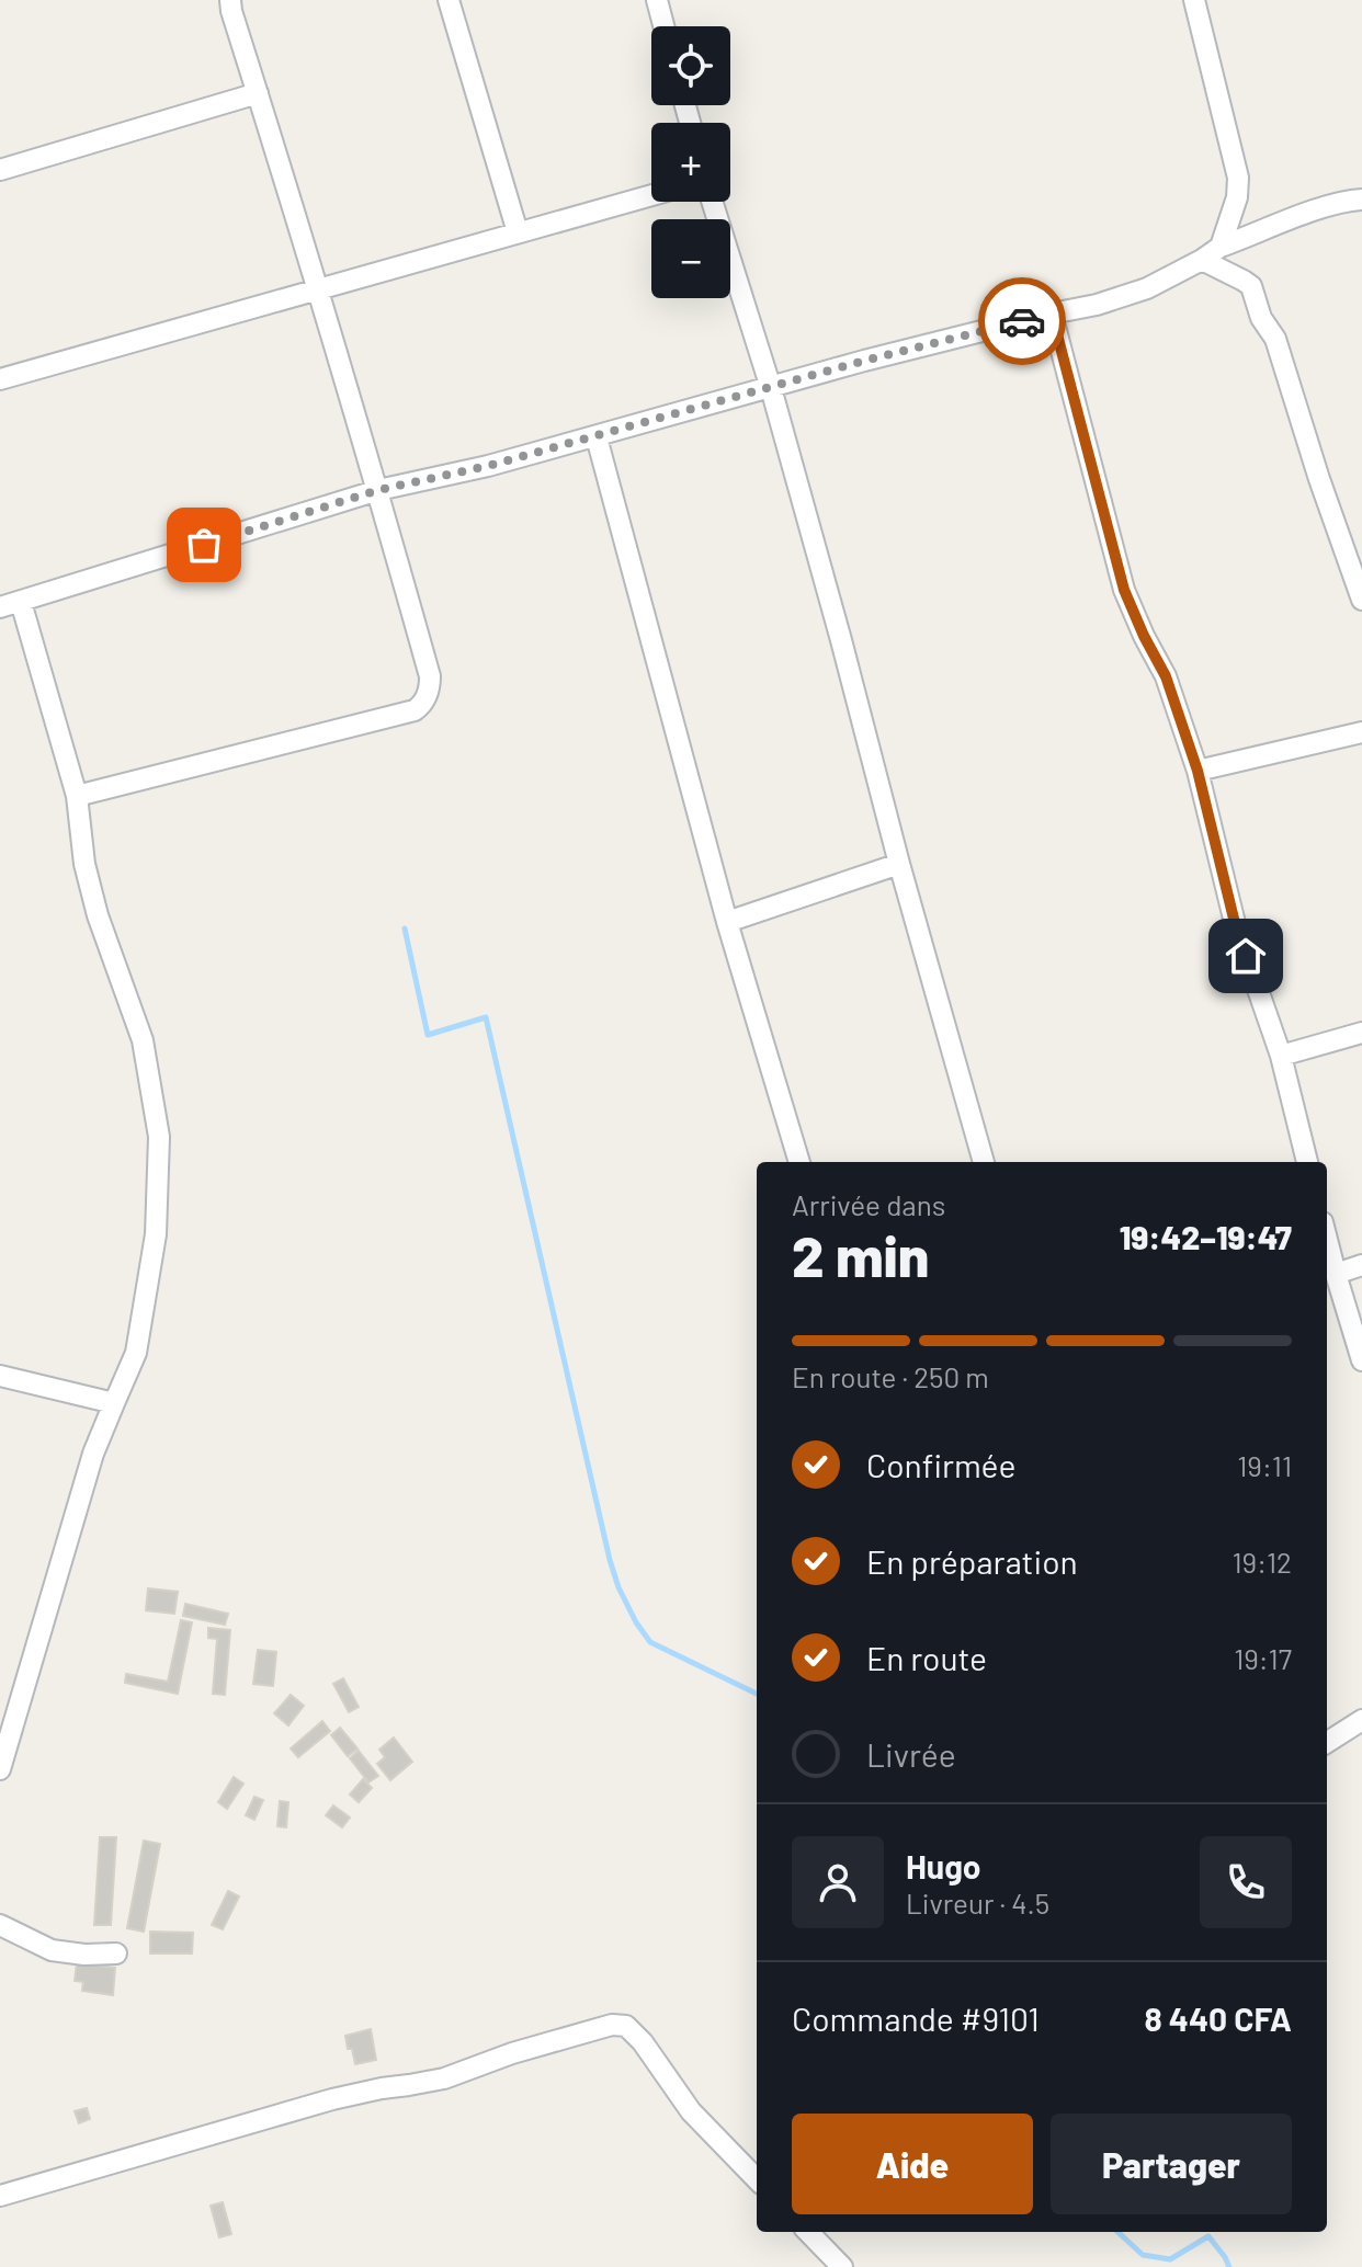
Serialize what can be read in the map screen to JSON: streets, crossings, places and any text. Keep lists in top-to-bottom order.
{
  "page": {
    "map_buttons": ["+", "−"],
    "heading": ["2 min", "Arrivée dans", "19:42–19:47"],
    "panel": [
      "Hugo",
      "Livreur · 4.5",
      "Commande #9101",
      "8 440 CFA"
    ],
    "bar": "En route · 250 m",
    "list": [
      ["Confirmée", "19:11"],
      ["En préparation", "19:12"],
      ["En route", "19:17"],
      "Livrée"
    ],
    "buttons": ["Aide", "Partager"]
  }
}
